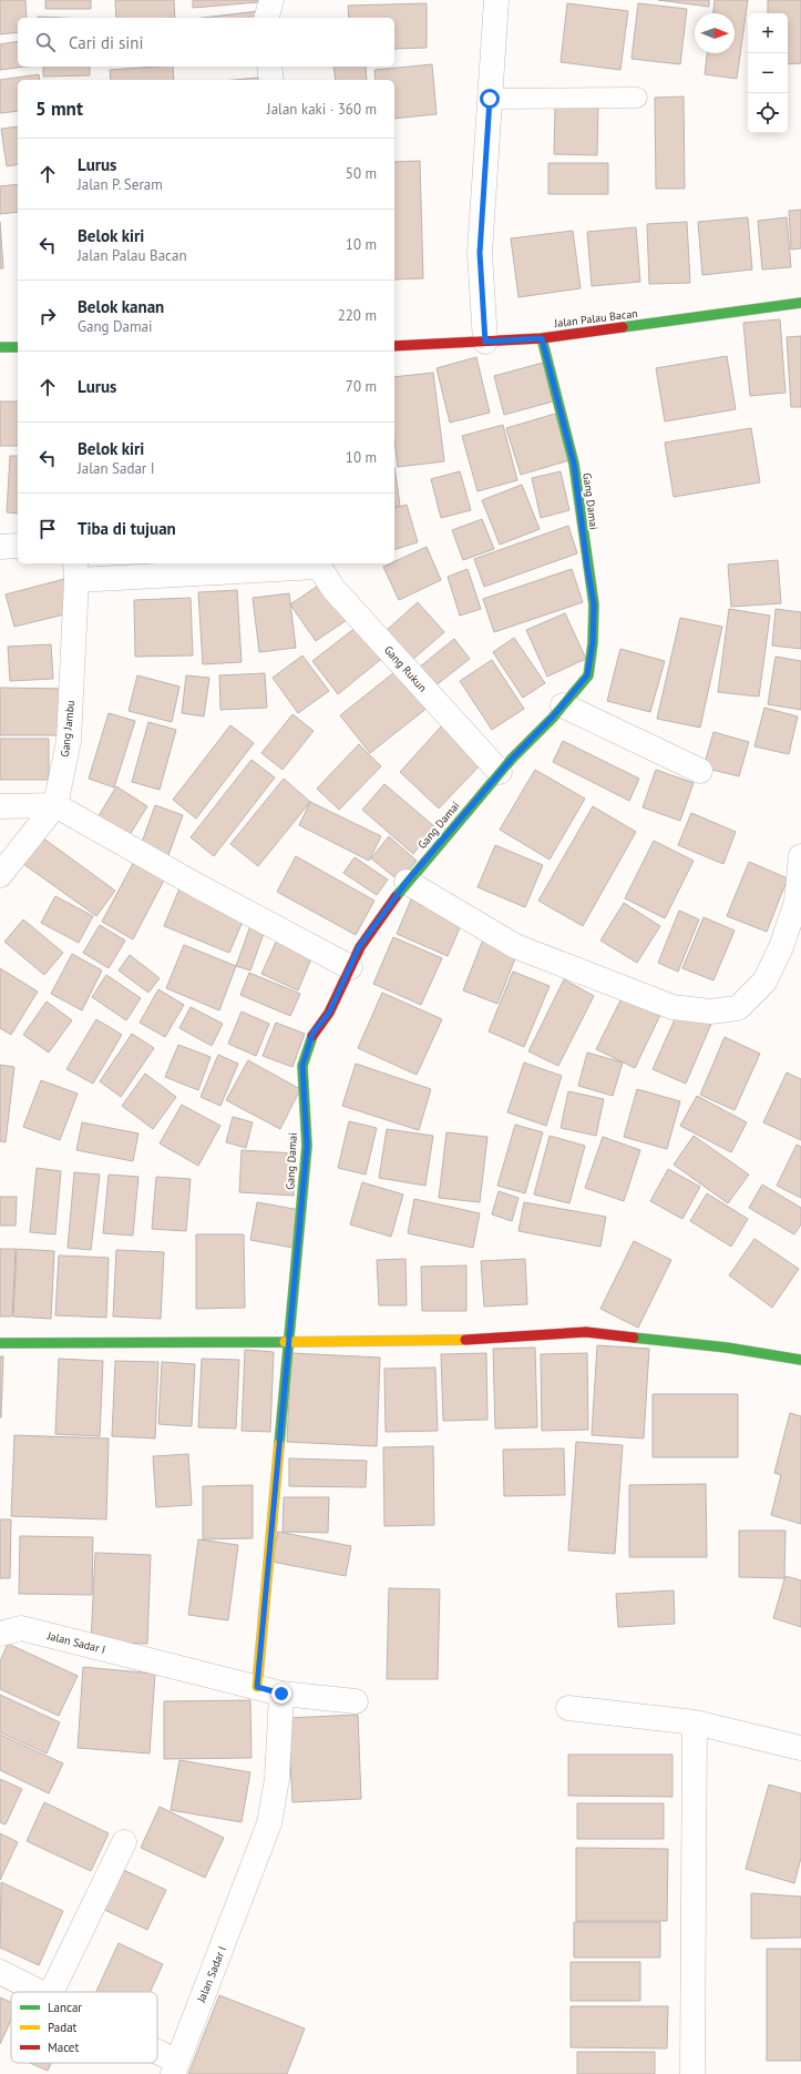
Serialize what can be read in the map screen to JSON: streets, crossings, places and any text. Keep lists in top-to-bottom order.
{
  "streets": {
    "street": [
      "Jalan Palau Bacan",
      "Gang Damai",
      "Gang Rukun",
      "Gang Jambu",
      "Jalan Sadar I"
    ]
  },
  "crossings": [
    ["Jalan Palau Bacan", "Gang Damai"],
    ["Gang Damai", "Gang Rukun"],
    ["Gang Damai", "Jalan Sadar I"]
  ],
  "legend": ["Lancar", "Padat", "Macet"],
  "north": "right",
  "page": {
    "map_buttons": ["+", "−"],
    "search": "Cari di sini",
    "heading": ["5 mnt", "Jalan kaki · 360 m"],
    "list": [
      ["Lurus", "Jalan P. Seram", "50 m"],
      ["Belok kiri", "Jalan Palau Bacan", "10 m"],
      ["Belok kanan", "Gang Damai", "220 m"],
      ["Lurus", "70 m"],
      ["Belok kiri", "Jalan Sadar I", "10 m"],
      "Tiba di tujuan"
    ]
  }
}
